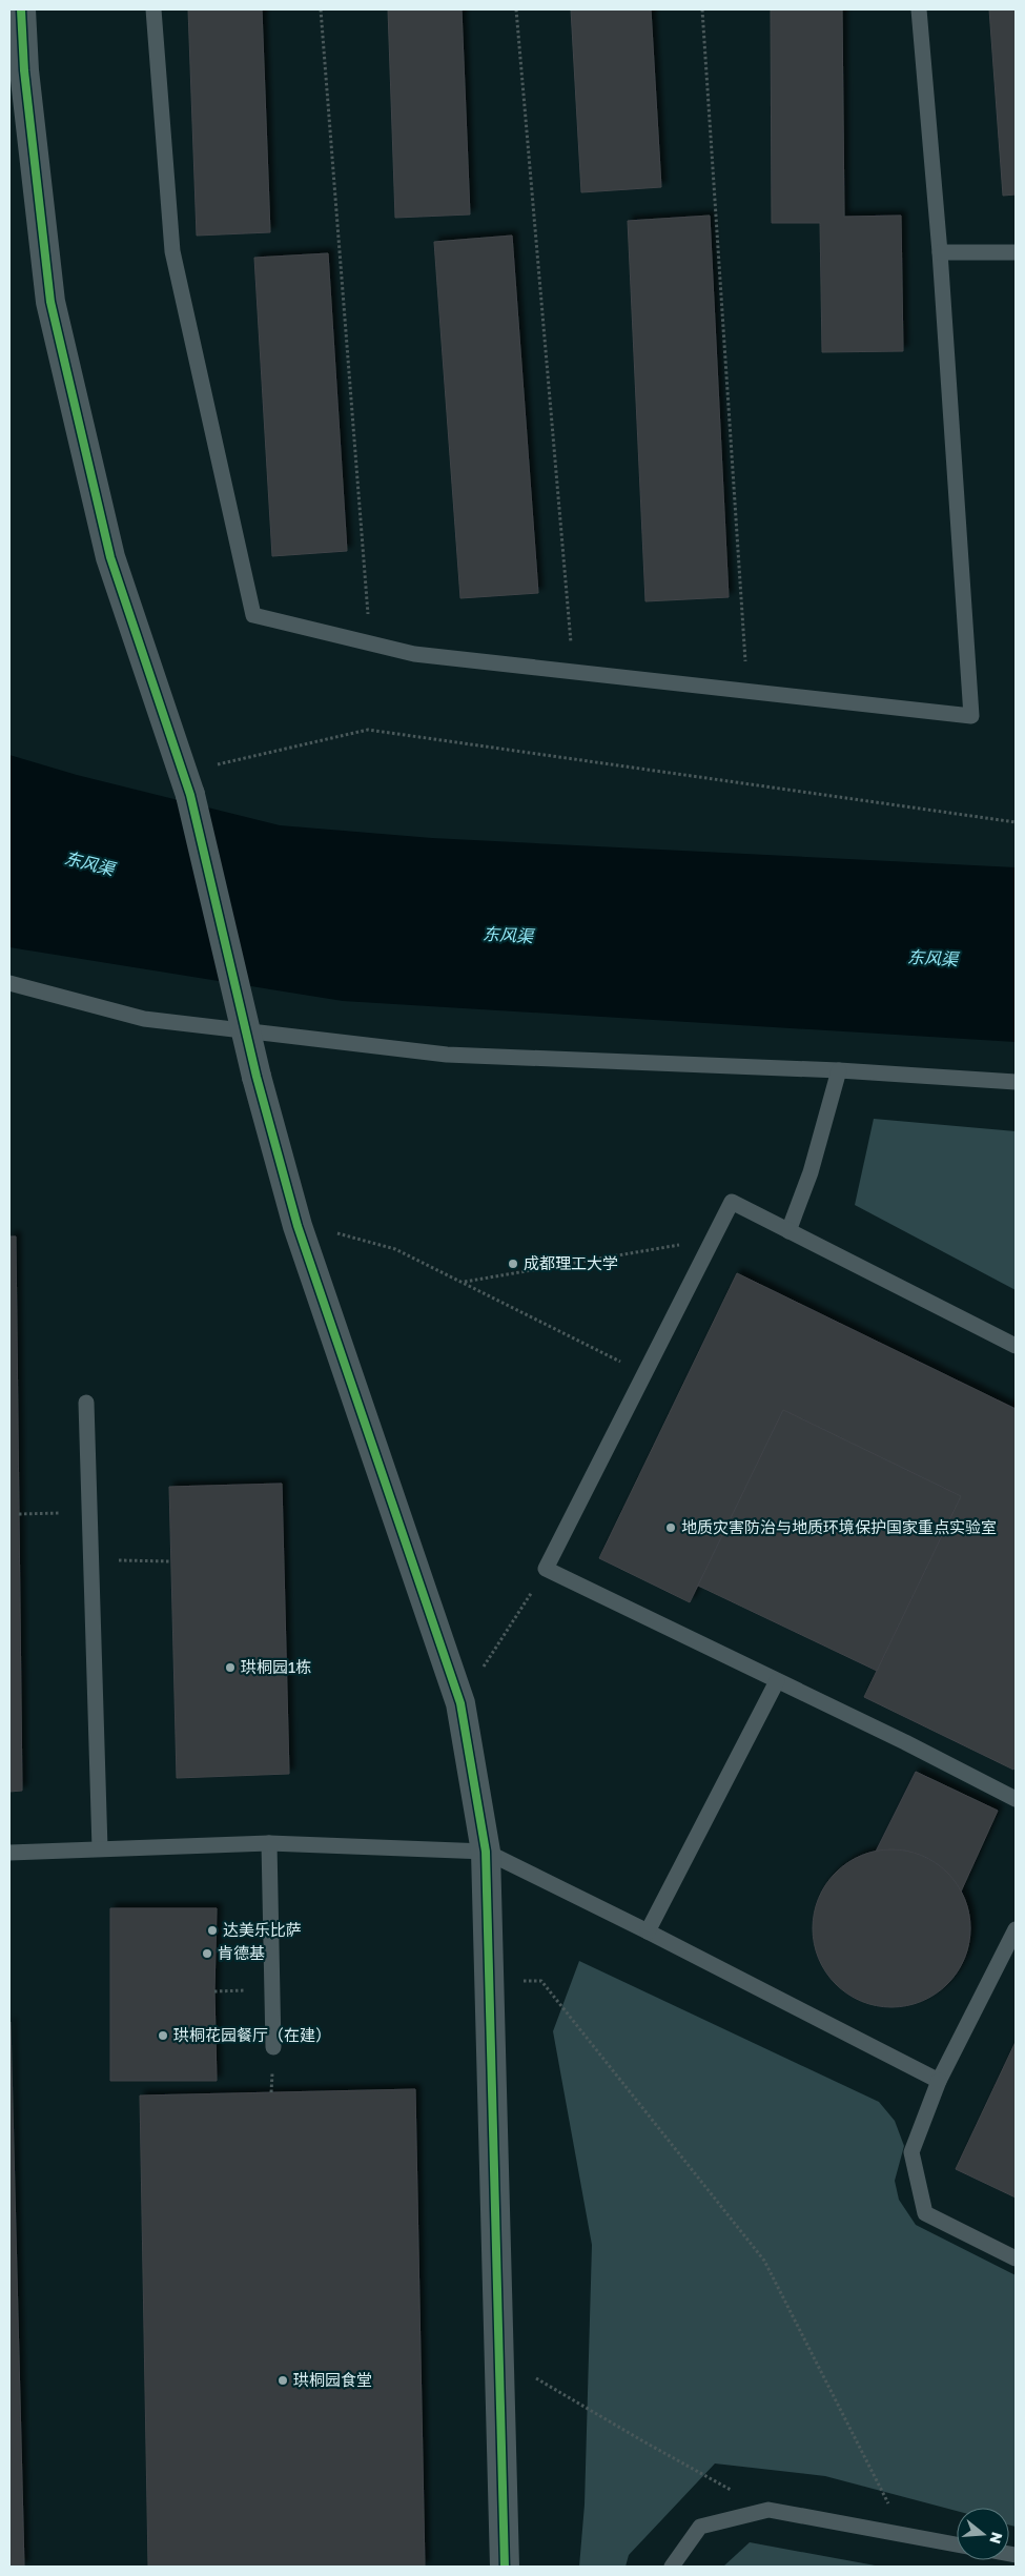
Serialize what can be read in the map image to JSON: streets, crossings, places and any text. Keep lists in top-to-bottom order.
{
  "water": ["东风渠"],
  "places": [
    "成都理工大学",
    "地质灾害防治与地质环境保护国家重点实验室",
    "珙桐园1栋",
    "达美乐比萨",
    "肯德基",
    "珙桐花园餐厅（在建）",
    "珙桐园食堂"
  ],
  "north": "right"
}
